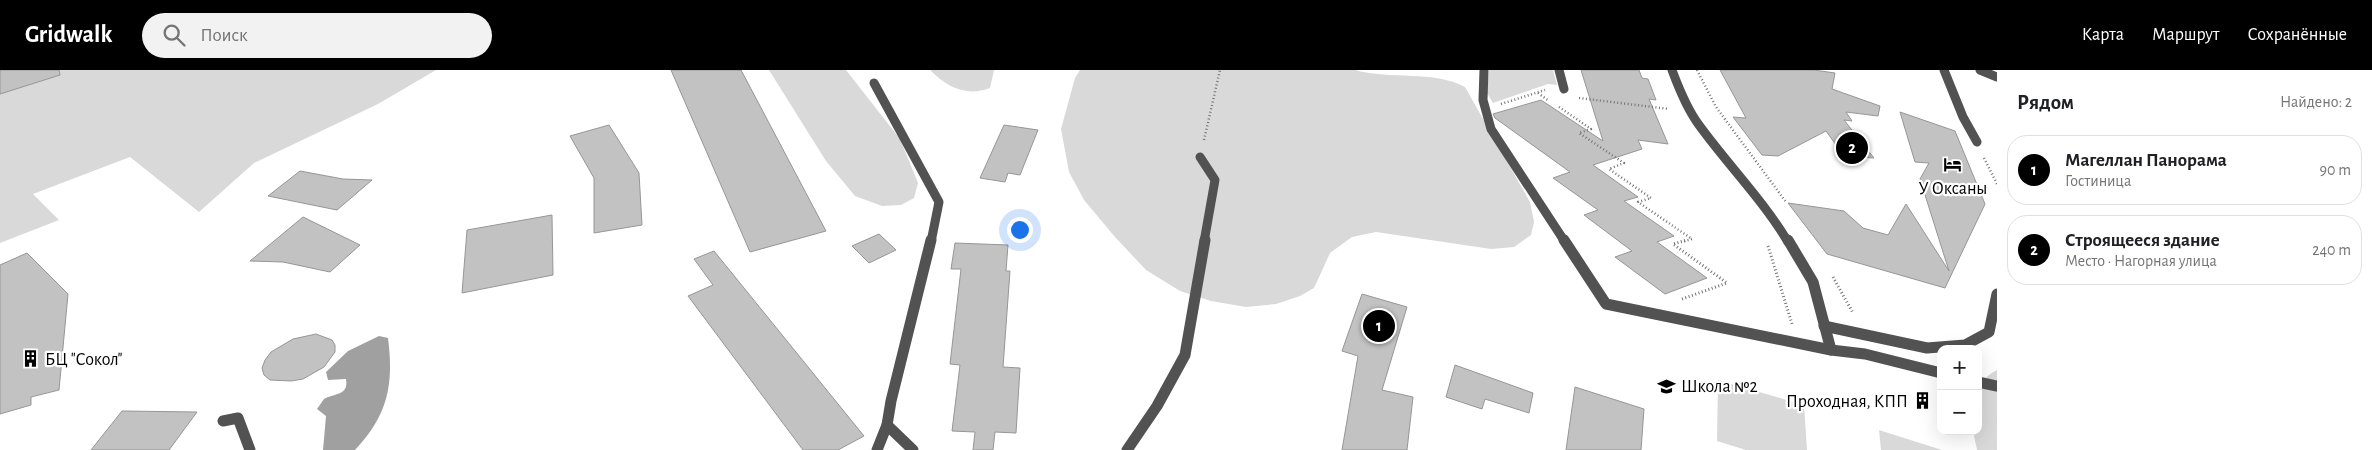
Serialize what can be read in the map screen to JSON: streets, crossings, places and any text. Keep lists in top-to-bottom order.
{
  "places": {
    "hotel": ["У Оксаны"],
    "building": ["БЦ \"Сокол\"", "Проходная, КПП"],
    "school or university": ["Школа №2"]
  },
  "page": {
    "header": "Gridwalk",
    "search": "Поиск",
    "nav": ["Карта", "Маршрут", "Сохранённые"],
    "heading": ["Рядом", "Найдено: 2"],
    "pins": ["2", "1"],
    "list": [
      {
        "mark": "1",
        "name": "Магеллан Панорама",
        "note": "Гостиница",
        "value": "90 m"
      },
      {
        "mark": "2",
        "name": "Строящееся здание",
        "note": "Место · Нагорная улица",
        "value": "240 m"
      }
    ],
    "map_buttons": ["+", "−"]
  }
}
